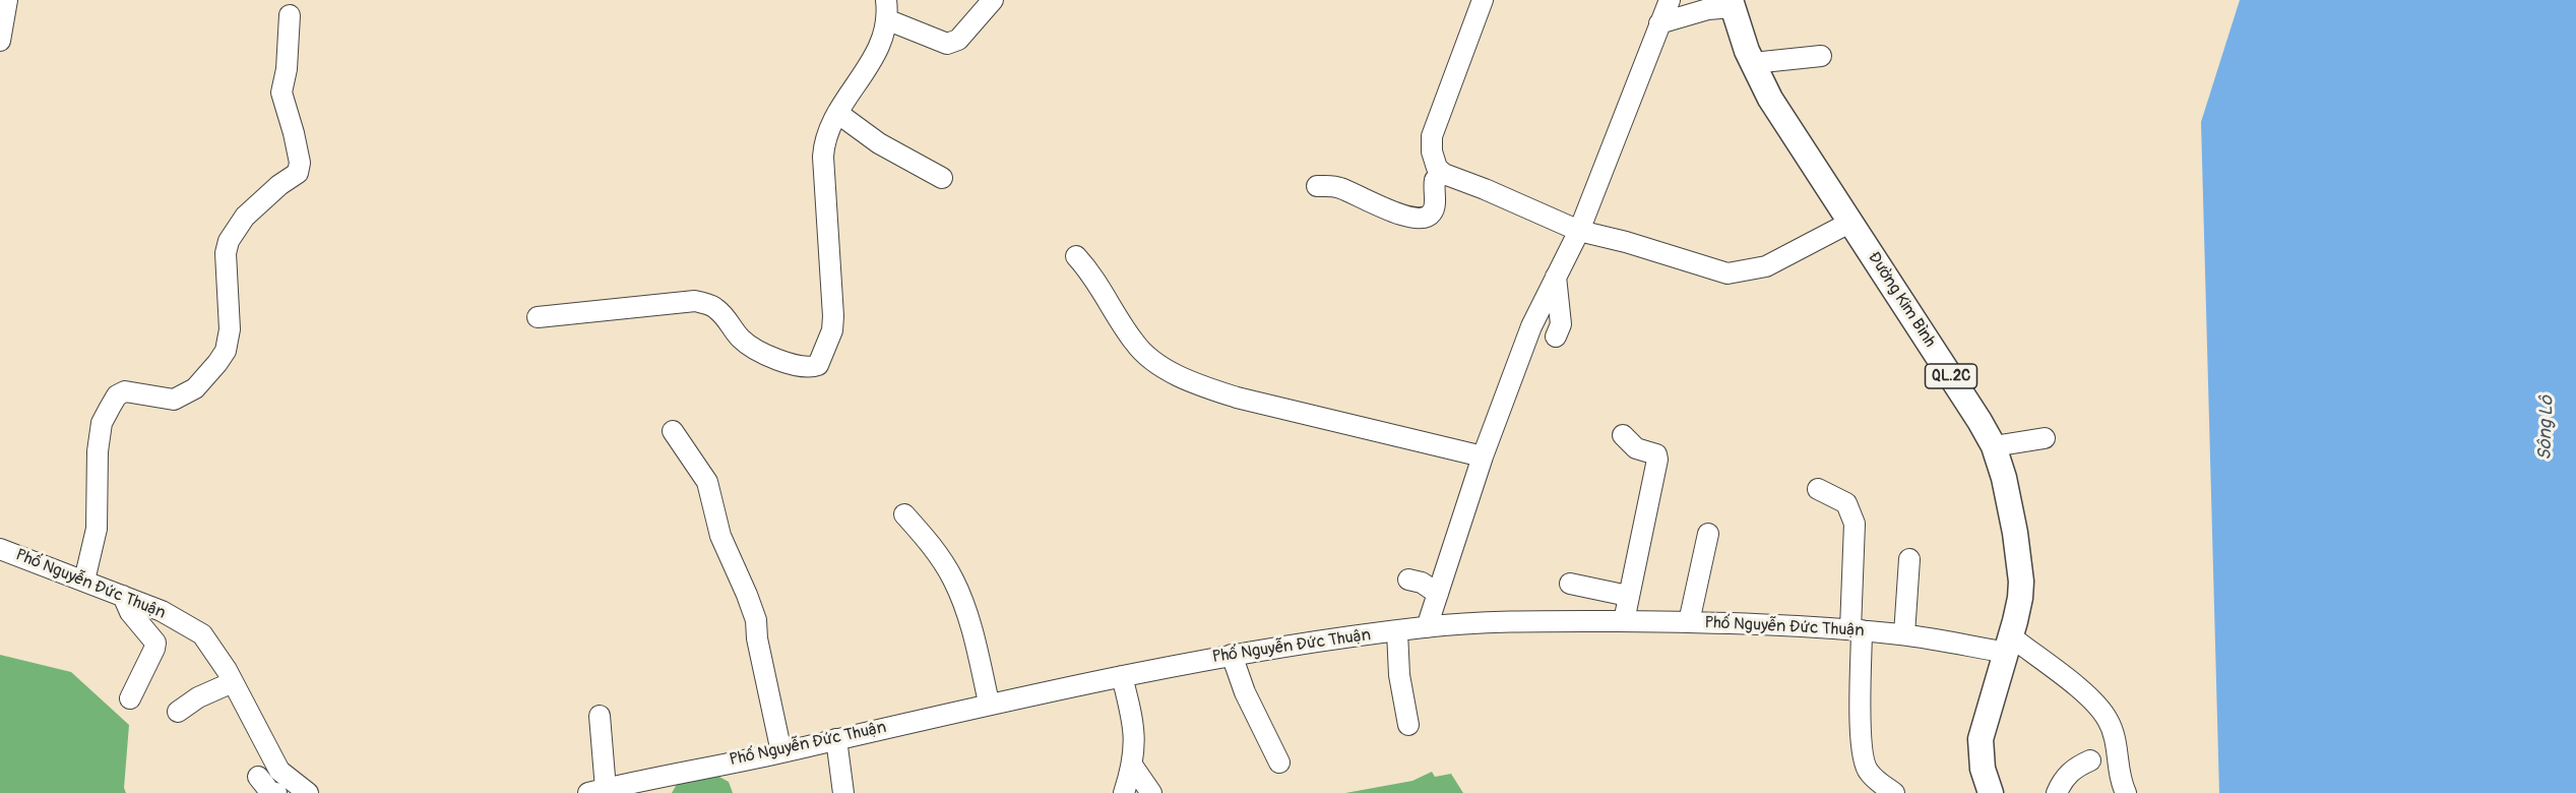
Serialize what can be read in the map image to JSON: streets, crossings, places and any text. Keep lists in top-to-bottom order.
{
  "streets": {
    "main road": ["Đường Kim Bình", "QL.2C"],
    "street": ["Phố Nguyễn Đức Thuận"]
  },
  "crossings": [
    ["Đường Kim Bình", "Phố Nguyễn Đức Thuận"]
  ],
  "water": ["Sông Lô"]
}
